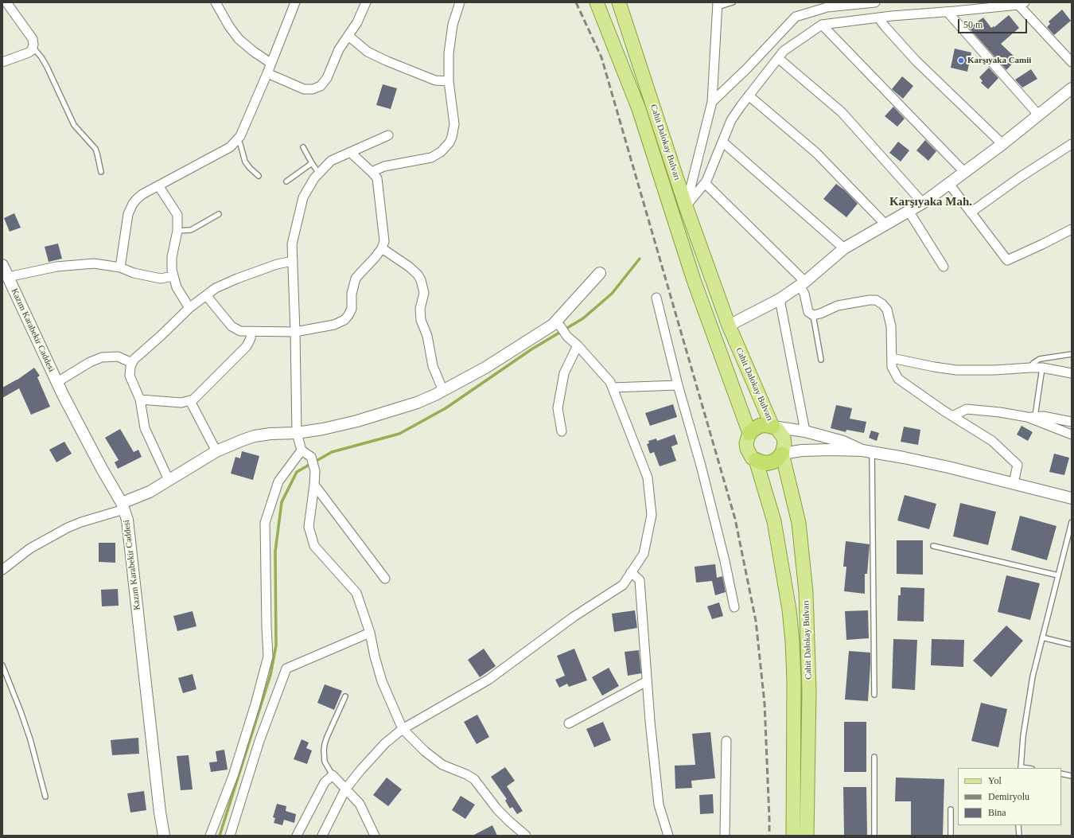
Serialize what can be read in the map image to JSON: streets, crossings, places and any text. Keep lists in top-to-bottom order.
{
  "streets": {
    "main road": ["Cahit Dalokay Bulvarı"],
    "street": ["Kazım Karabekir Caddesi"]
  },
  "districts": ["Karşıyaka Mah."],
  "places": ["Karşıyaka Camii"],
  "legend": ["Yol", "Demiryolu", "Bina"],
  "scale_bar": "50 m"
}
